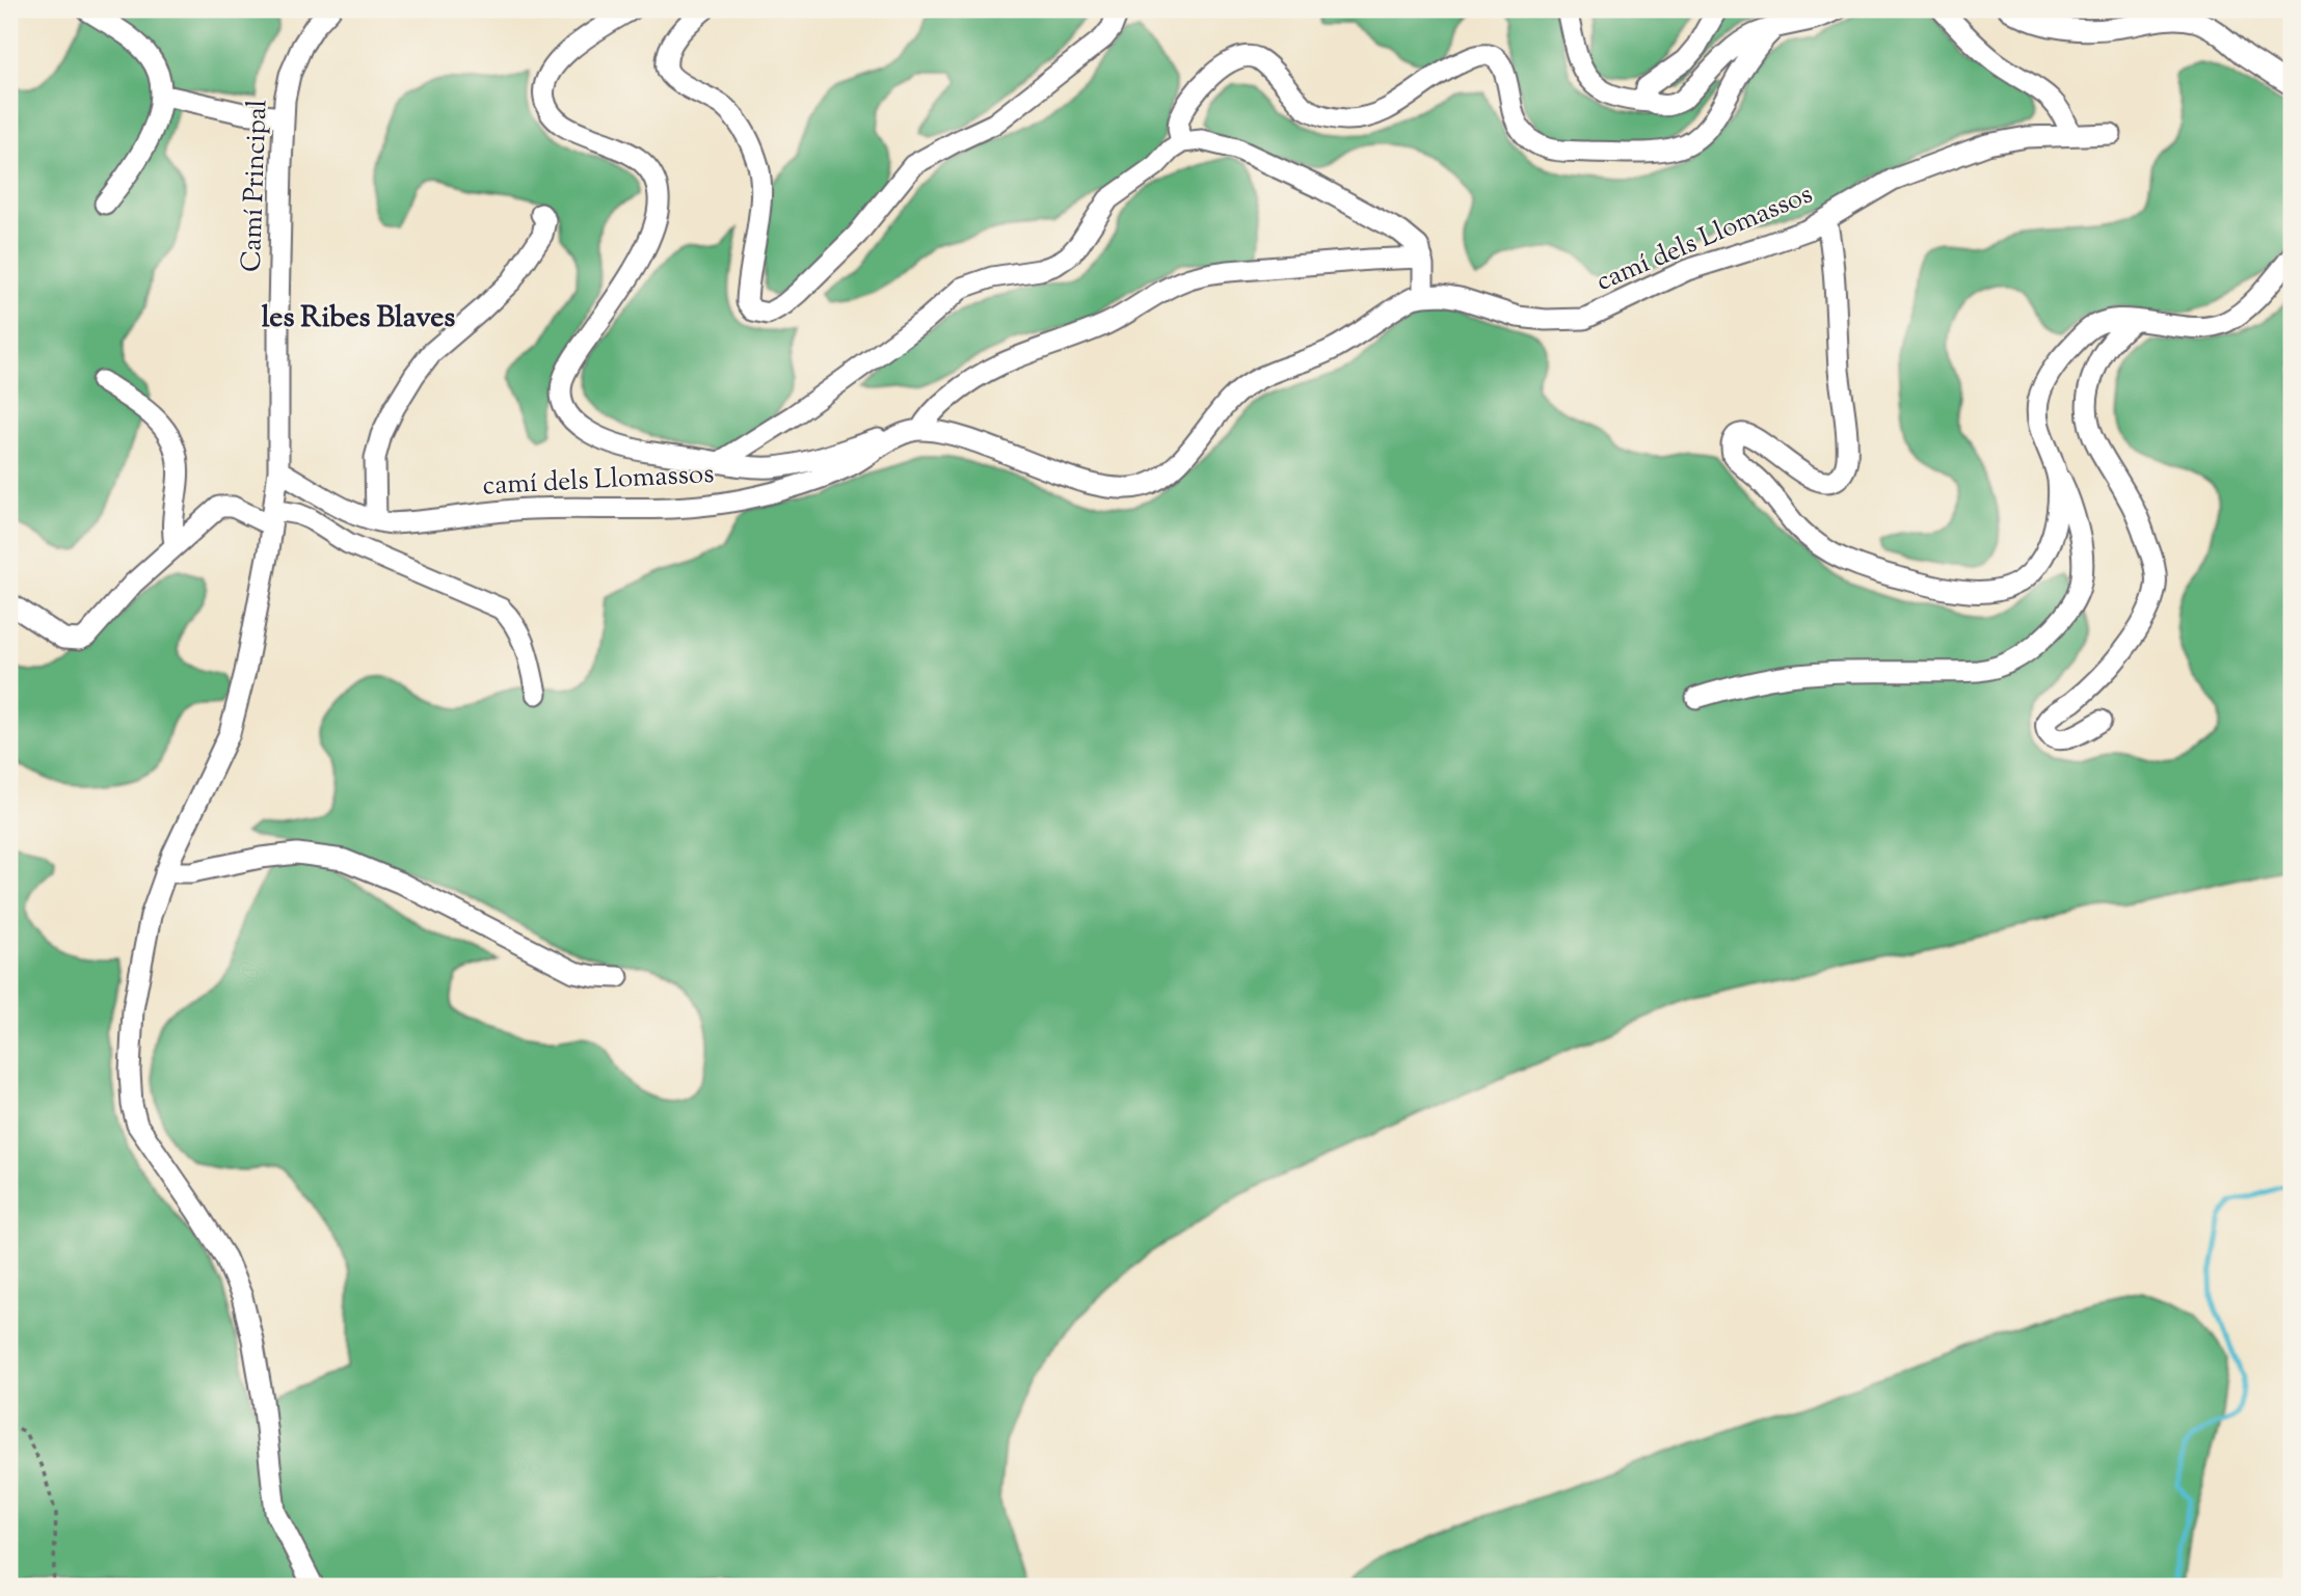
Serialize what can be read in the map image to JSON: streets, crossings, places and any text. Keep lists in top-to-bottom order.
{
  "streets": {
    "street": ["Camí Principal", "camí dels Llomassos"]
  },
  "crossings": [
    ["Camí Principal", "camí dels Llomassos"]
  ],
  "districts": ["les Ribes Blaves"]
}
